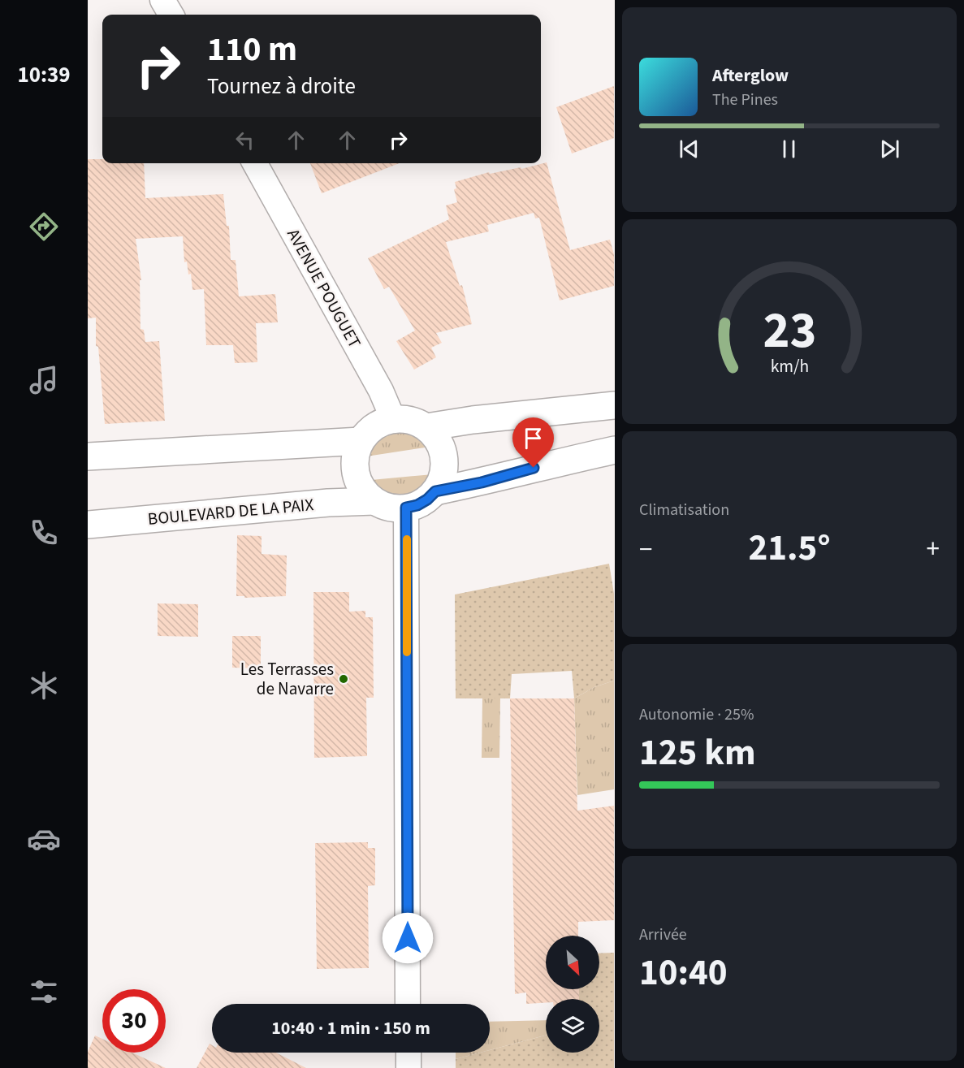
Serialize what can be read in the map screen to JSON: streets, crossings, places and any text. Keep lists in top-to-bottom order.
{
  "streets": {
    "main road": ["BOULEVARD DE LA PAIX"],
    "street": ["AVENUE POUGUET"]
  },
  "crossings": [
    ["AVENUE POUGUET", "BOULEVARD DE LA PAIX"]
  ],
  "places": ["Les Terrasses de Navarre"],
  "north": "bottom right",
  "page": {
    "tabs": "10:39",
    "turn": ["110 m", "Tournez à droite"],
    "song": ["Afterglow", "The Pines"],
    "tile": [
      "Climatisation",
      ["Autonomie · 25%", "125 km"],
      ["Arrivée", "10:40"]
    ],
    "heat": ["−", "21.5°", "+"],
    "limit": "30",
    "trip": "10:40 · 1 min · 150 m",
    "gauge": ["23", "km/h"]
  }
}
